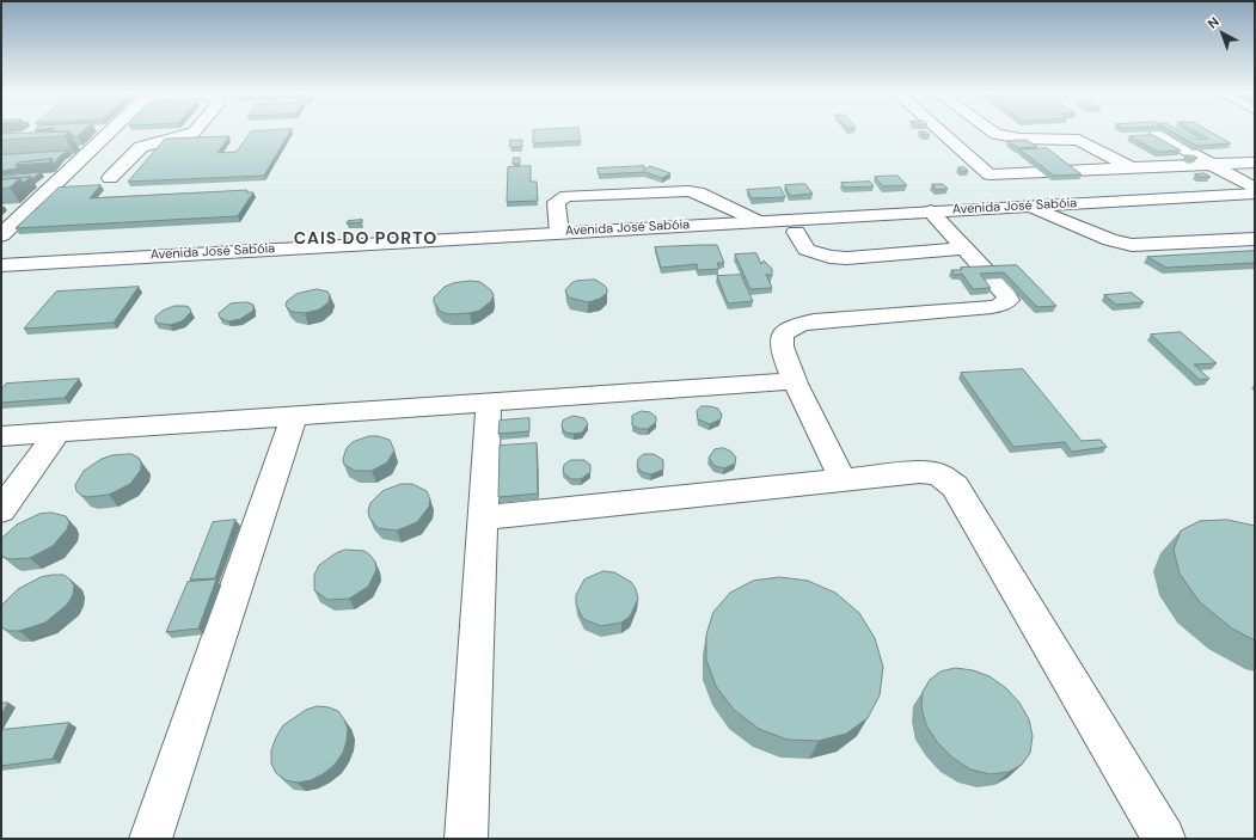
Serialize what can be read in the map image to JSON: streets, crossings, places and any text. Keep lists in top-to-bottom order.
{
  "streets": {
    "main road": ["Avenida José Sabóia"]
  },
  "districts": ["CAIS DO PORTO"],
  "north": "top left"
}
